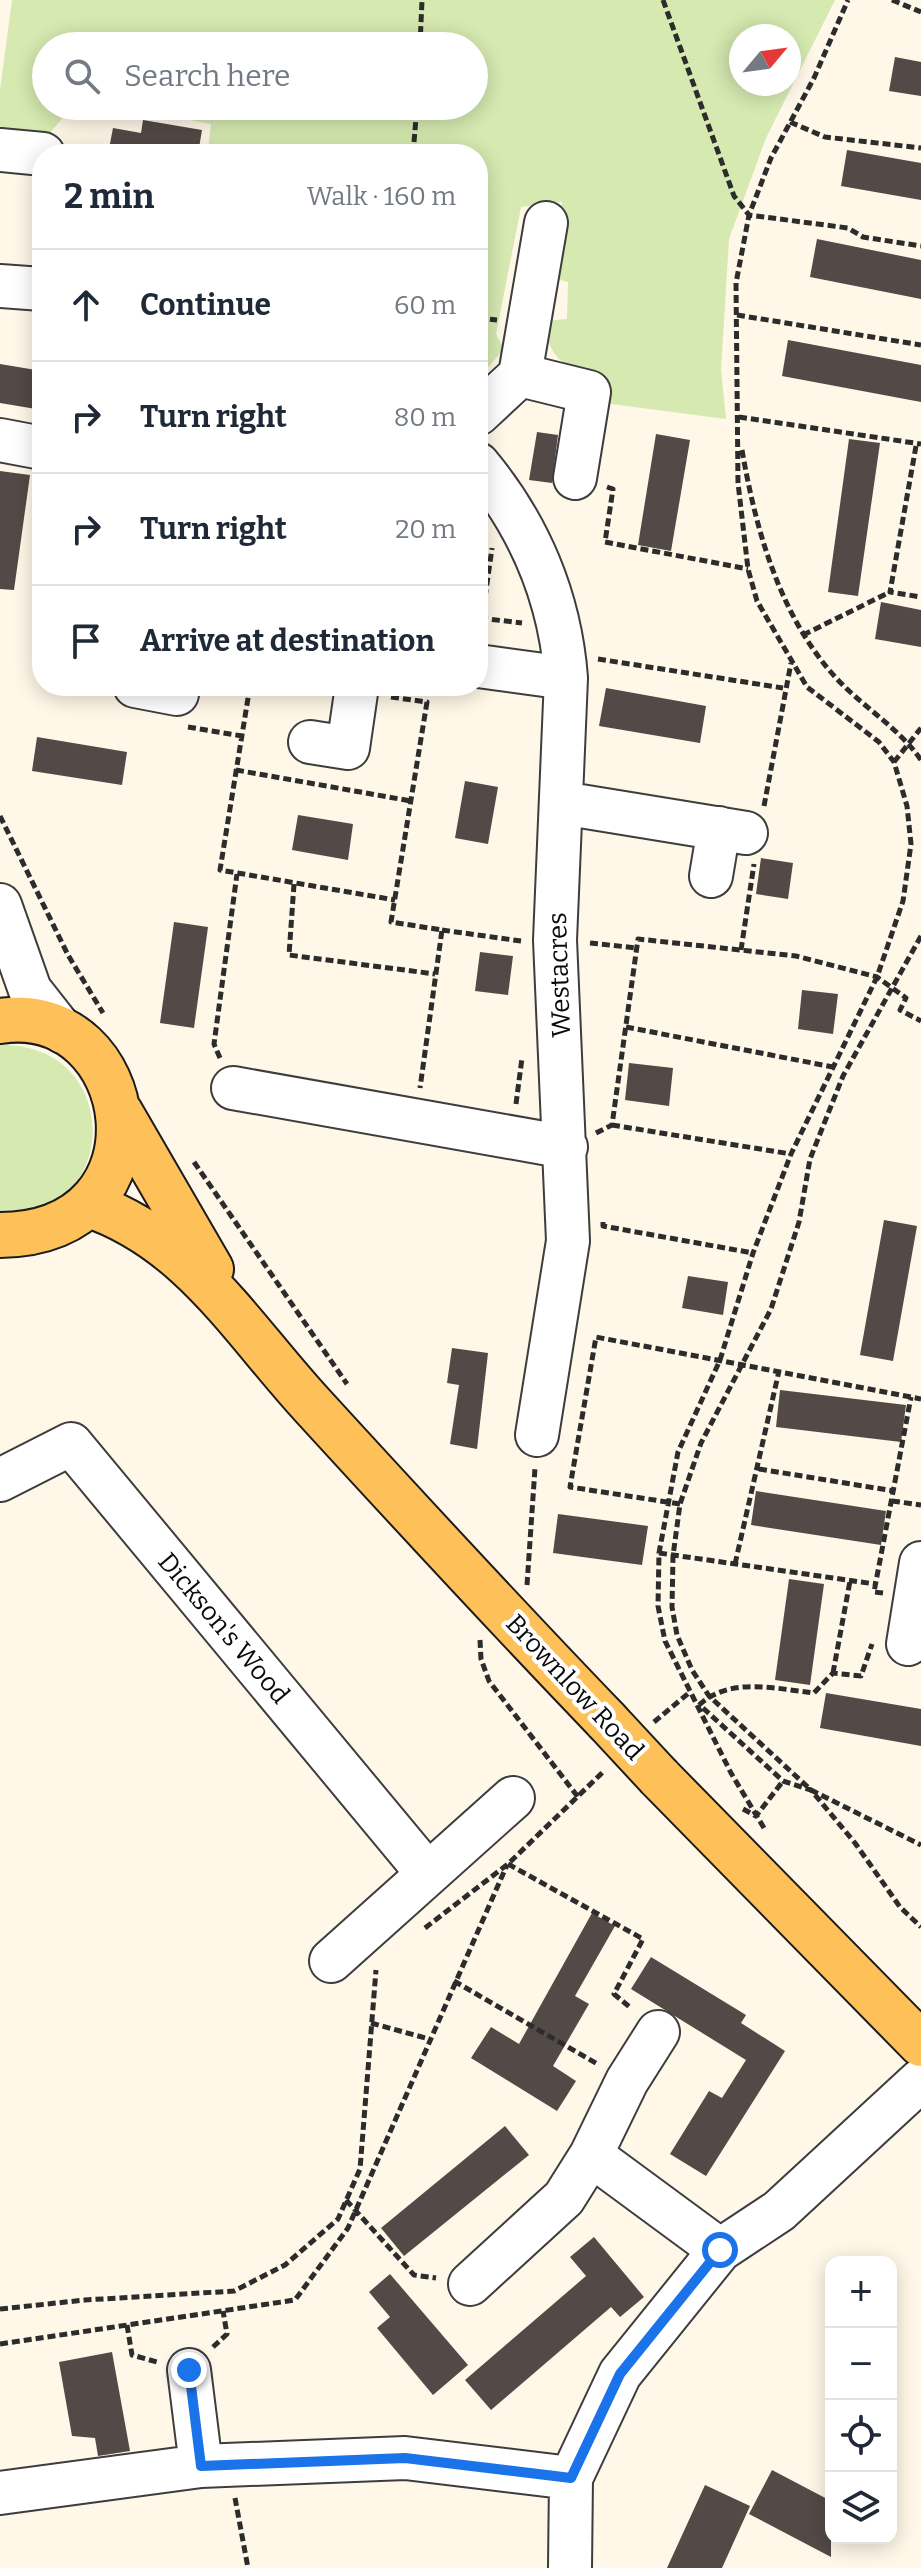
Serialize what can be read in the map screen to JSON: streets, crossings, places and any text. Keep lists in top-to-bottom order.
{
  "streets": {
    "main road": ["Brownlow Road"],
    "street": ["Westacres", "Dickson's Wood"]
  },
  "north": "top right",
  "page": {
    "search": "Search here",
    "heading": ["2 min", "Walk · 160 m"],
    "list": [
      ["Continue", "60 m"],
      ["Turn right", "80 m"],
      ["Turn right", "20 m"],
      "Arrive at destination"
    ],
    "map_buttons": ["+", "−"]
  }
}
